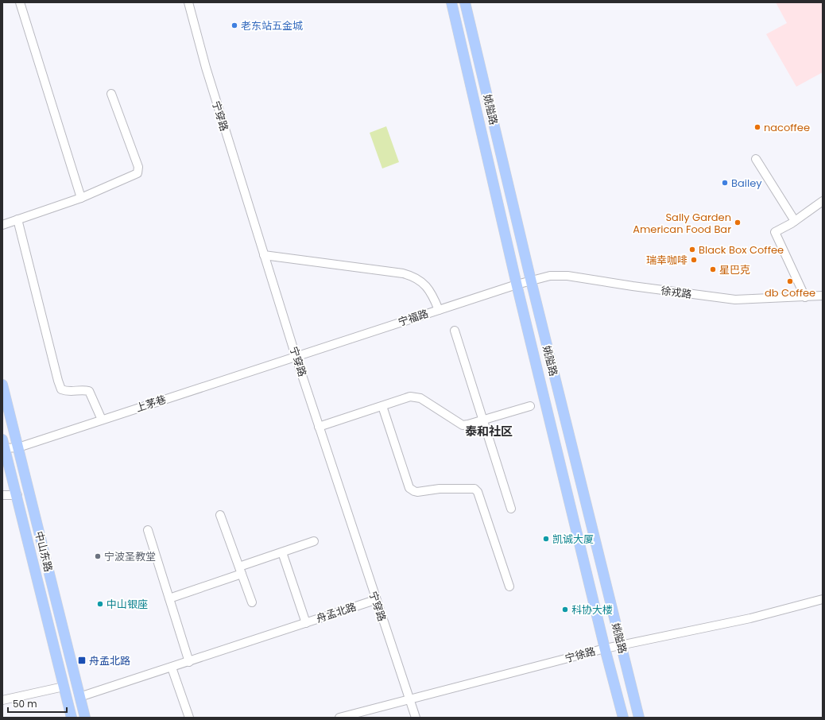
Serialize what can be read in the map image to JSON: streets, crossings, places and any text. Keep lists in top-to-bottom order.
{
  "streets": {
    "main road": ["姚隘路", "中山东路"],
    "street": [
      "宁穿路",
      "徐戎路",
      "宁福路",
      "上茅巷",
      "舟孟北路",
      "宁徐路"
    ]
  },
  "crossings": [
    ["姚隘路", "徐戎路"],
    ["姚隘路", "宁福路"],
    ["姚隘路", "宁徐路"],
    ["宁穿路", "宁福路"],
    ["宁穿路", "上茅巷"],
    ["宁穿路", "舟孟北路"],
    ["宁穿路", "宁徐路"],
    ["徐戎路", "宁福路"],
    ["宁福路", "上茅巷"],
    ["上茅巷", "中山东路"],
    ["中山东路", "舟孟北路"]
  ],
  "districts": ["泰和社区"],
  "places": {
    "other": [
      "老东站五金城",
      "nacoffee",
      "Bailey",
      "Sally Garden American Food Bar",
      "Black Box Coffee",
      "瑞幸咖啡",
      "星巴克",
      "db Coffee",
      "凯诚大厦",
      "宁波圣教堂",
      "中山银座",
      "科协大楼"
    ],
    "transit": ["舟孟北路"]
  },
  "scale_bar": "50 m"
}
